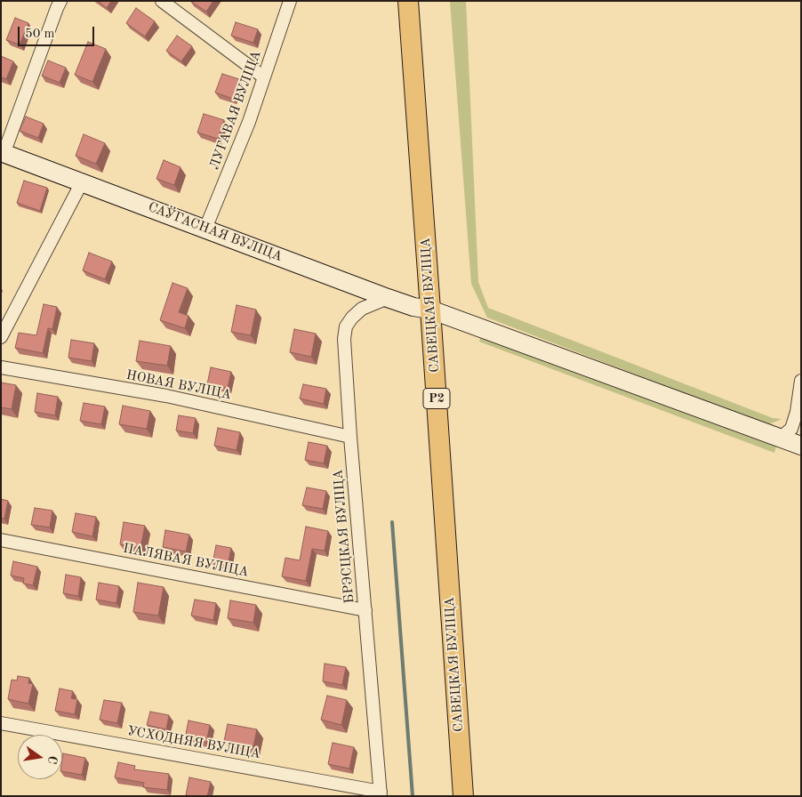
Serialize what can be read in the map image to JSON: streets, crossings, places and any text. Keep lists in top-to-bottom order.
{
  "streets": {
    "main road": ["САВЕЦКАЯ ВУЛІЦА", "Р2"],
    "street": [
      "ЛУГАВАЯ ВУЛІЦА",
      "САЎГАСНАЯ ВУЛІЦА",
      "НОВАЯ ВУЛІЦА",
      "БРЭСЦКАЯ ВУЛІЦА",
      "ПАЛЯВАЯ ВУЛІЦА",
      "УСХОДНЯЯ ВУЛІЦА"
    ]
  },
  "crossings": [
    ["ЛУГАВАЯ ВУЛІЦА", "САЎГАСНАЯ ВУЛІЦА"],
    ["САЎГАСНАЯ ВУЛІЦА", "САВЕЦКАЯ ВУЛІЦА"],
    ["САЎГАСНАЯ ВУЛІЦА", "БРЭСЦКАЯ ВУЛІЦА"],
    ["НОВАЯ ВУЛІЦА", "БРЭСЦКАЯ ВУЛІЦА"],
    ["БРЭСЦКАЯ ВУЛІЦА", "ПАЛЯВАЯ ВУЛІЦА"],
    ["БРЭСЦКАЯ ВУЛІЦА", "УСХОДНЯЯ ВУЛІЦА"]
  ],
  "scale_bar": "50 m",
  "north": "right"
}
